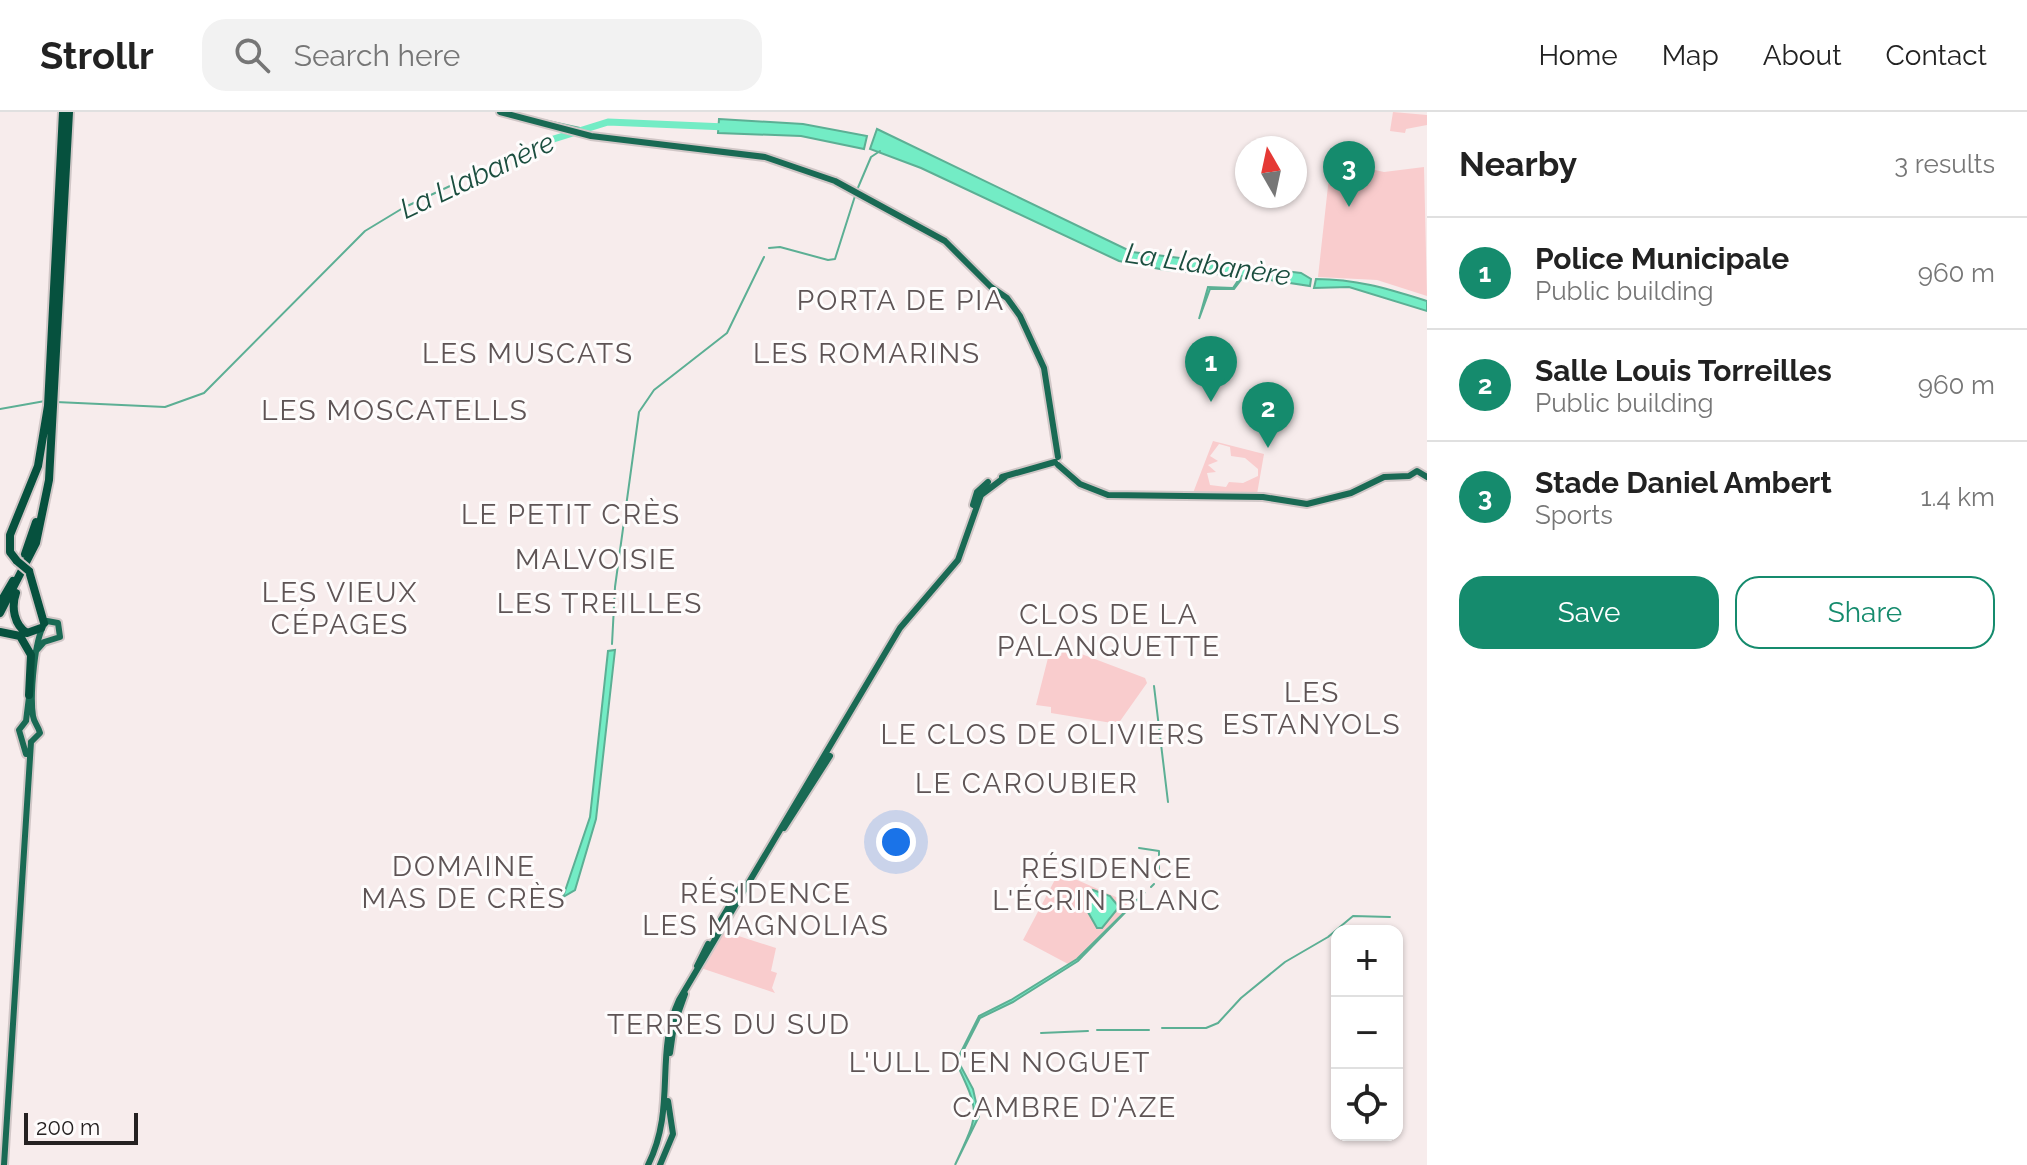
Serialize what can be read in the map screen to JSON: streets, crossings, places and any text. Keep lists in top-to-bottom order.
{
  "districts": [
    "PORTA DE PIA",
    "LES MUSCATS",
    "LES ROMARINS",
    "LES MOSCATELLS",
    "LE PETIT CRÈS",
    "MALVOISIE",
    "LES VIEUX CÉPAGES",
    "LES TREILLES",
    "CLOS DE LA PALANQUETTE",
    "LES ESTANYOLS",
    "LE CLOS DE OLIVIERS",
    "LE CAROUBIER",
    "DOMAINE MAS DE CRÈS",
    "RÉSIDENCE L'ÉCRIN BLANC",
    "RÉSIDENCE LES MAGNOLIAS",
    "TERRES DU SUD",
    "L'ULL D'EN NOGUET",
    "CAMBRE D'AZE"
  ],
  "water": ["La Llabanère"],
  "scale_bar": "200 m",
  "north": "top",
  "page": {
    "header": "Strollr",
    "search": "Search here",
    "nav": [
      "Home",
      "Map",
      "About",
      "Contact"
    ],
    "heading": ["Nearby", "3 results"],
    "pins": ["3", "1", "2"],
    "list": [
      {
        "mark": "1",
        "name": "Police Municipale",
        "note": "Public building",
        "value": "960 m"
      },
      {
        "mark": "2",
        "name": "Salle Louis Torreilles",
        "note": "Public building",
        "value": "960 m"
      },
      {
        "mark": "3",
        "name": "Stade Daniel Ambert",
        "note": "Sports",
        "value": "1.4 km"
      }
    ],
    "buttons": ["Save", "Share"],
    "map_buttons": ["+", "−"],
    "scale": "200 m"
  }
}
